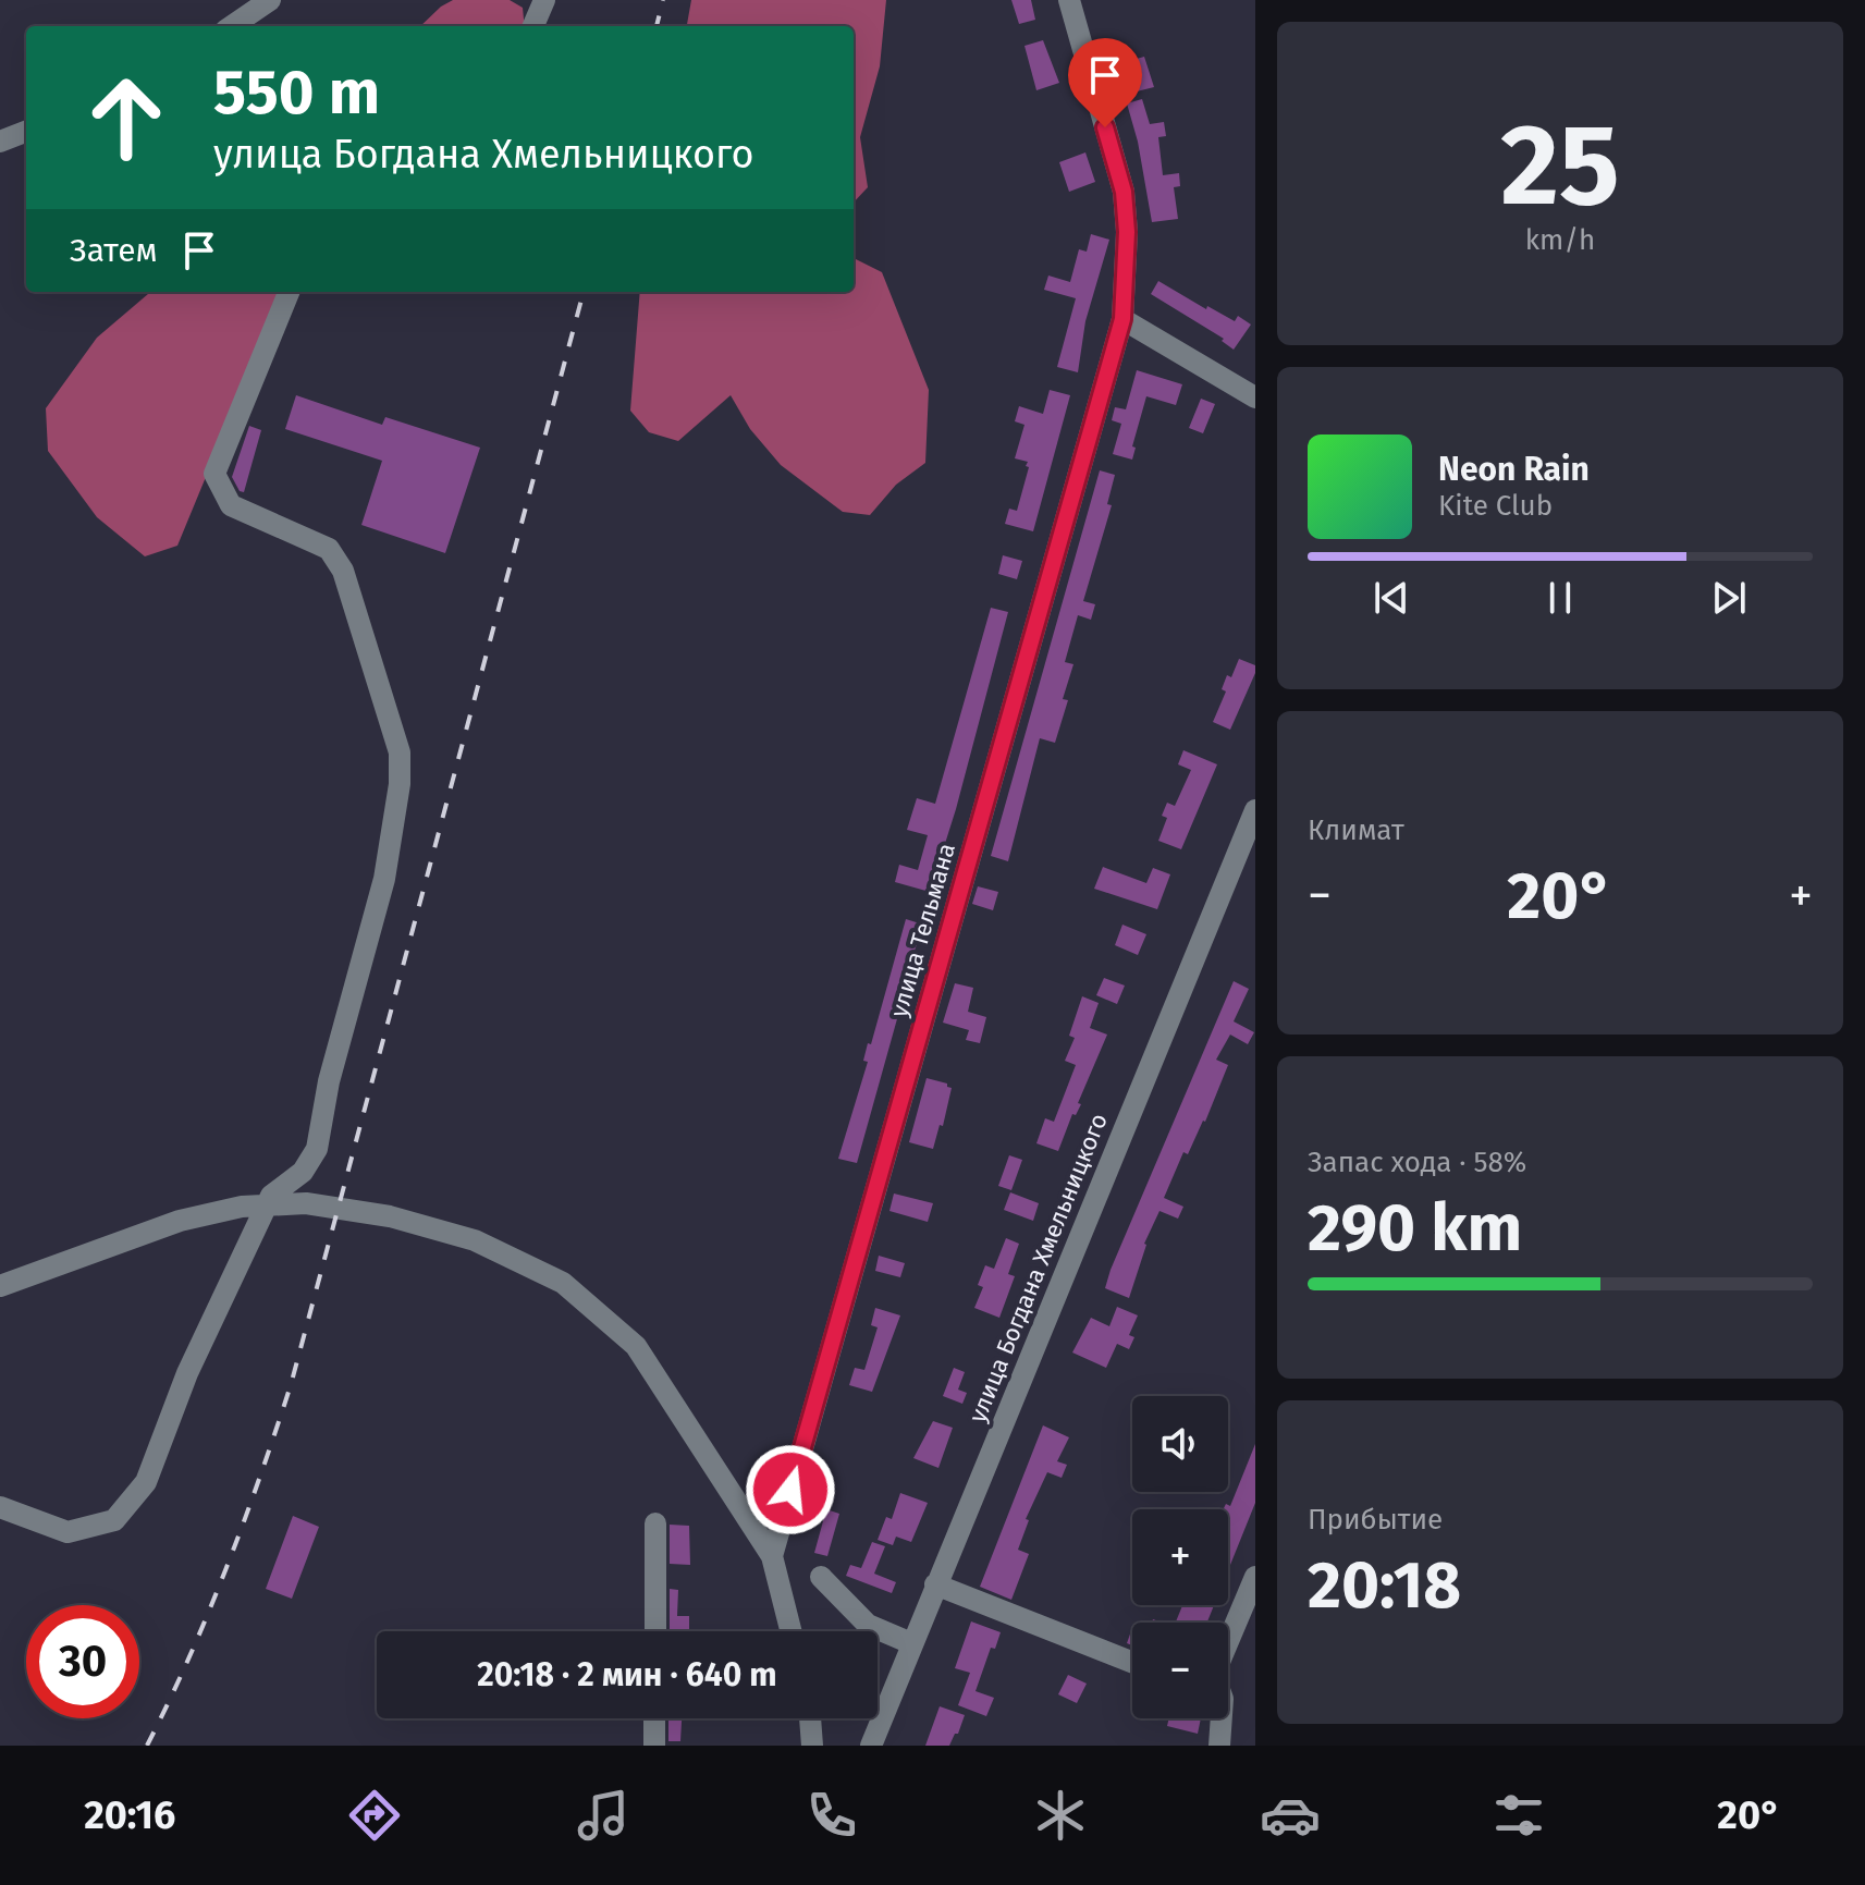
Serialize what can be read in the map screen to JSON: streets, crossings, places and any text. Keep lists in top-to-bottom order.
{
  "streets": {
    "street": ["улица Тельмана", "улица Богдана Хмельницкого"]
  },
  "page": {
    "tile": [
      ["25", "km/h"],
      "Климат",
      ["Запас хода · 58%", "290 km"],
      ["Прибытие", "20:18"]
    ],
    "turn": ["550 m", "улица Богдана Хмельницкого"],
    "then": "Затем",
    "song": ["Neon Rain", "Kite Club"],
    "heat": ["−", "20°", "+"],
    "map_buttons": ["+", "−"],
    "limit": "30",
    "trip": "20:18 · 2 мин · 640 m",
    "tabs": ["20:16", "20°"]
  }
}
